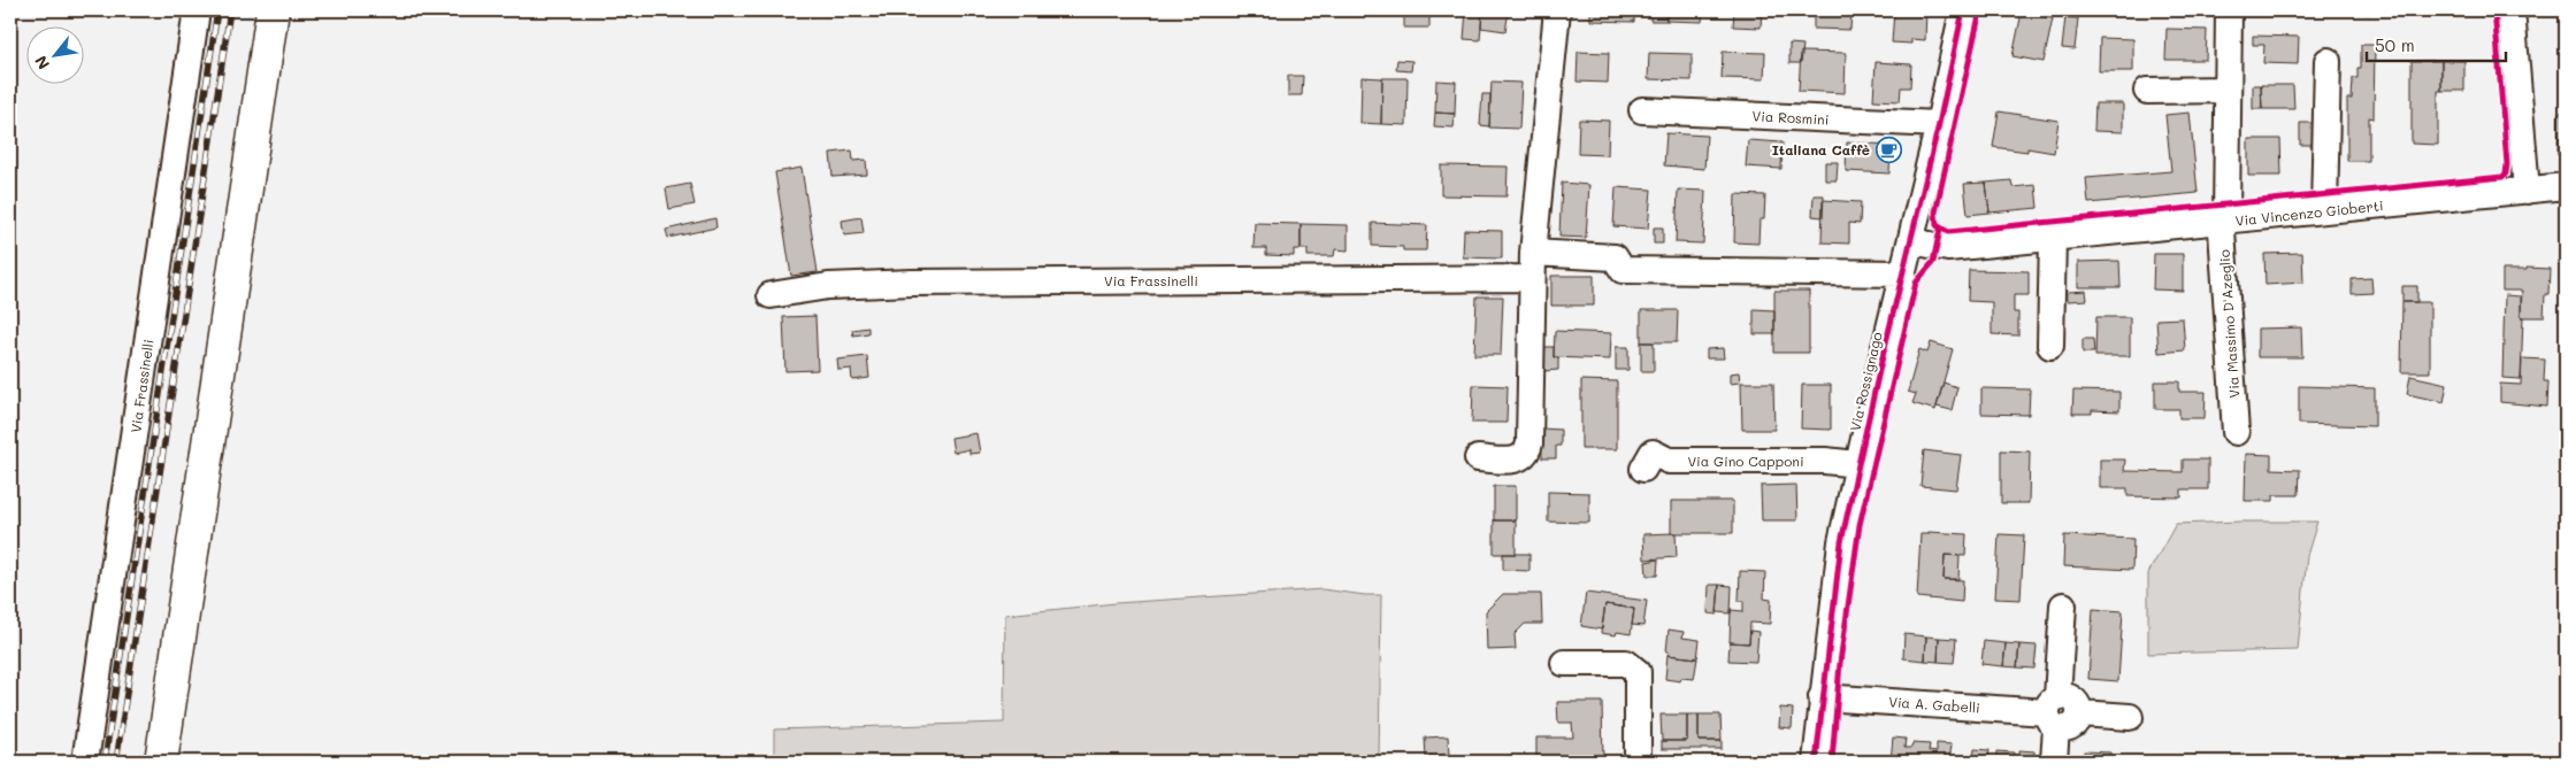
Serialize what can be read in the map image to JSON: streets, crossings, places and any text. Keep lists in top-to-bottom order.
{
  "streets": {
    "street": [
      "Via Rosmini",
      "Via Vincenzo Gioberti",
      "Via Frassinelli",
      "Via Massimo D'Azeglio",
      "Via Rossignago",
      "Via Gino Capponi",
      "Via A. Gabelli"
    ]
  },
  "crossings": [
    ["Via Rosmini", "Via Rossignago"],
    ["Via Vincenzo Gioberti", "Via Massimo D'Azeglio"],
    ["Via Vincenzo Gioberti", "Via Rossignago"],
    ["Via Rossignago", "Via Gino Capponi"],
    ["Via Rossignago", "Via A. Gabelli"]
  ],
  "places": {
    "cafe": ["Italiana Caffè"]
  },
  "scale_bar": "50 m",
  "north": "bottom left"
}
